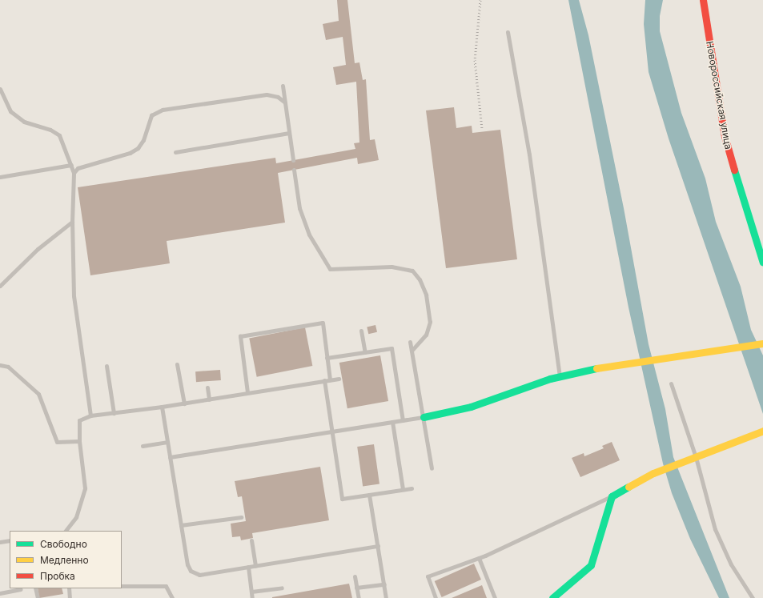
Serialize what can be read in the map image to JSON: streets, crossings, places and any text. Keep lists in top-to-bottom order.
{
  "streets": {
    "street": ["Новороссийская улица"]
  },
  "legend": ["Свободно", "Медленно", "Пробка"]
}
